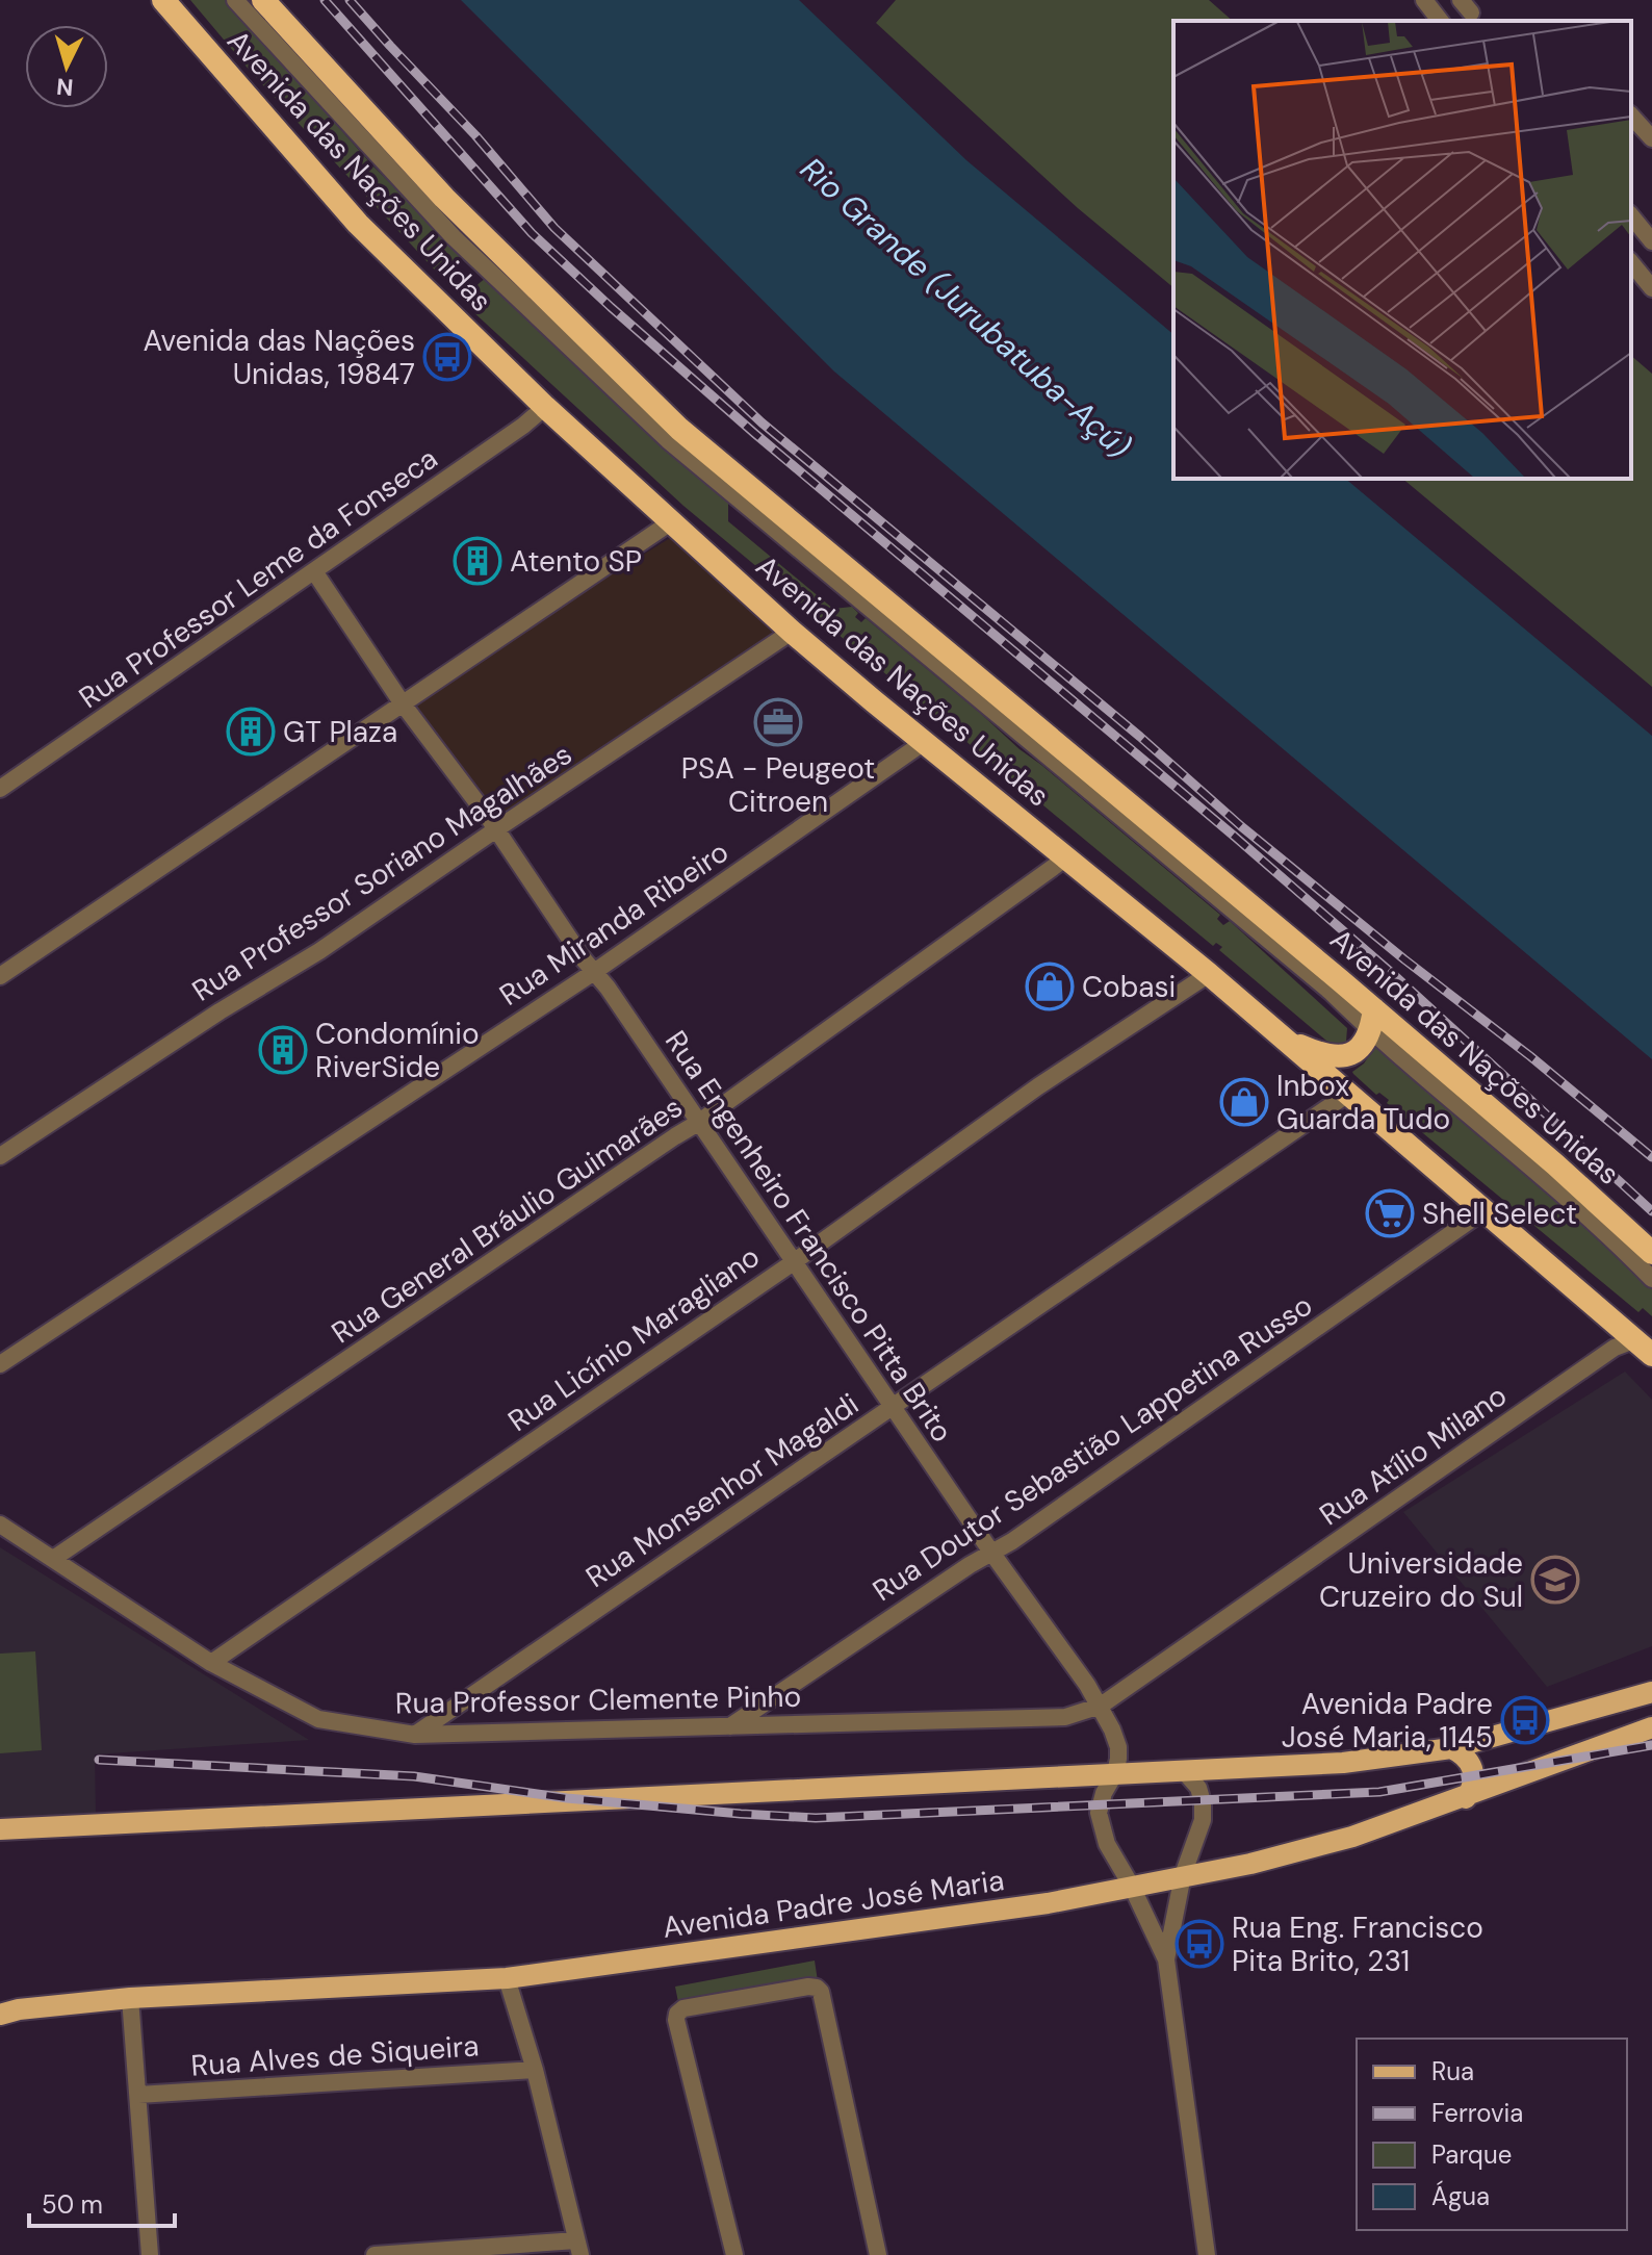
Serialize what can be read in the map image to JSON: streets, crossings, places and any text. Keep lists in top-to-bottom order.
{
  "streets": {
    "highway": ["Avenida das Nações Unidas"],
    "main road": ["Avenida Padre José Maria"],
    "street": [
      "Rua Professor Leme da Fonseca",
      "Rua Professor Soriano Magalhães",
      "Rua Miranda Ribeiro",
      "Rua General Bráulio Guimarães",
      "Rua Engenheiro Francisco Pitta Brito",
      "Rua Licínio Maragliano",
      "Rua Doutor Sebastião Lappetina Russo",
      "Rua Atílio Milano",
      "Rua Monsenhor Magaldi",
      "Rua Professor Clemente Pinho",
      "Rua Alves de Siqueira"
    ]
  },
  "crossings": [
    ["Avenida das Nações Unidas", "Rua Professor Leme da Fonseca"],
    ["Avenida das Nações Unidas", "Rua Professor Soriano Magalhães"],
    ["Avenida das Nações Unidas", "Rua Miranda Ribeiro"],
    ["Avenida das Nações Unidas", "Rua General Bráulio Guimarães"],
    ["Avenida das Nações Unidas", "Rua Licínio Maragliano"],
    ["Avenida das Nações Unidas", "Rua Doutor Sebastião Lappetina Russo"],
    ["Avenida das Nações Unidas", "Rua Atílio Milano"],
    ["Avenida das Nações Unidas", "Rua Monsenhor Magaldi"],
    ["Rua Professor Leme da Fonseca", "Rua Engenheiro Francisco Pitta Brito"],
    ["Rua Professor Soriano Magalhães", "Rua Engenheiro Francisco Pitta Brito"],
    ["Rua Miranda Ribeiro", "Rua Engenheiro Francisco Pitta Brito"],
    ["Rua General Bráulio Guimarães", "Rua Engenheiro Francisco Pitta Brito"],
    ["Rua General Bráulio Guimarães", "Rua Professor Clemente Pinho"],
    ["Rua Engenheiro Francisco Pitta Brito", "Rua Licínio Maragliano"],
    ["Rua Engenheiro Francisco Pitta Brito", "Rua Doutor Sebastião Lappetina Russo"],
    ["Rua Engenheiro Francisco Pitta Brito", "Rua Atílio Milano"],
    ["Rua Engenheiro Francisco Pitta Brito", "Rua Monsenhor Magaldi"],
    ["Rua Engenheiro Francisco Pitta Brito", "Rua Professor Clemente Pinho"],
    ["Rua Engenheiro Francisco Pitta Brito", "Avenida Padre José Maria"],
    ["Rua Licínio Maragliano", "Rua Professor Clemente Pinho"],
    ["Rua Doutor Sebastião Lappetina Russo", "Rua Professor Clemente Pinho"],
    ["Rua Atílio Milano", "Rua Professor Clemente Pinho"],
    ["Rua Monsenhor Magaldi", "Rua Professor Clemente Pinho"]
  ],
  "water": ["Rio Grande (Jurubatuba-Açú)"],
  "places": {
    "bus stop": ["Avenida das Nações Unidas, 19847", "Avenida Padre José Maria, 1145", "Rua Eng. Francisco Pita Brito, 231"],
    "building": ["Atento SP", "GT Plaza", "Condomínio RiverSide"],
    "office": ["PSA - Peugeot Citroen"],
    "shop": ["Cobasi", "Inbox Guarda Tudo"],
    "supermarket": ["Shell Select"],
    "school or university": ["Universidade Cruzeiro do Sul"]
  },
  "legend": [
    "Rua",
    "Ferrovia",
    "Parque",
    "Água"
  ],
  "scale_bar": "50 m",
  "north": "bottom"
}
